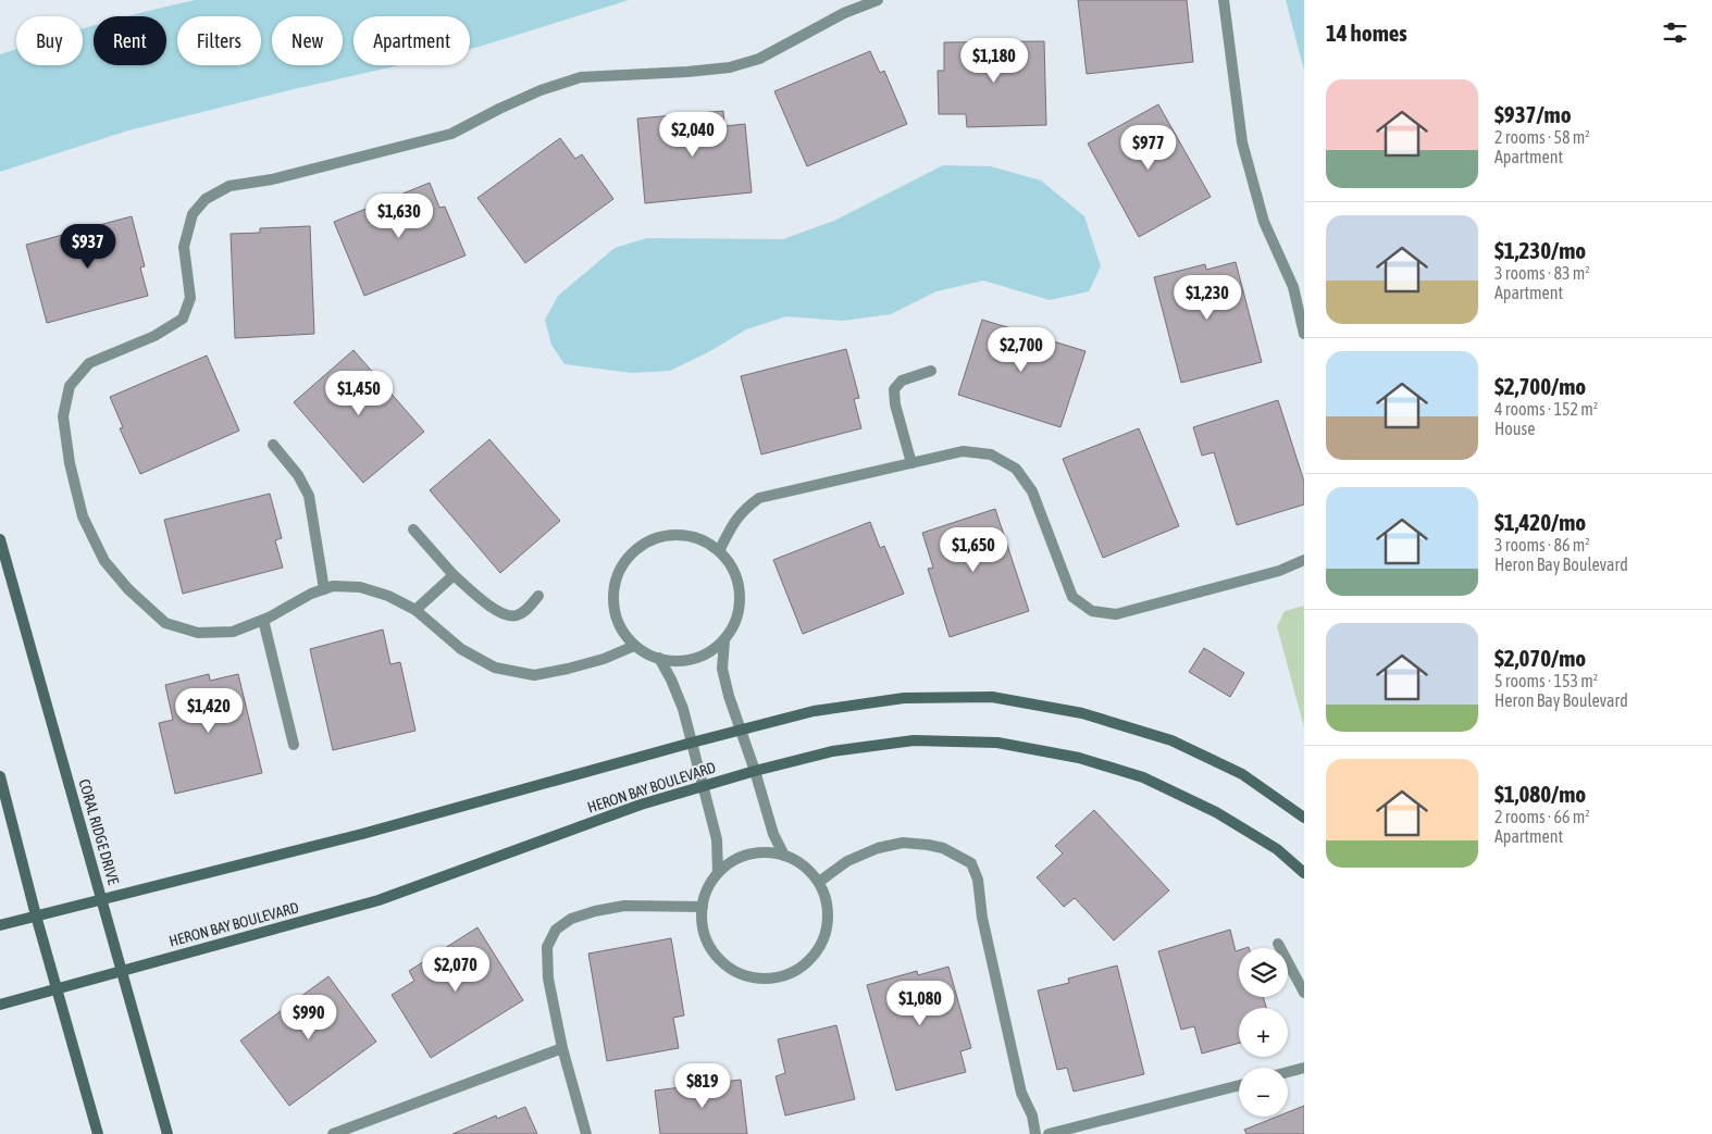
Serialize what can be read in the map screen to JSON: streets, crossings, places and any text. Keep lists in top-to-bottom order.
{
  "streets": {
    "street": ["HERON BAY BOULEVARD", "CORAL RIDGE DRIVE"]
  },
  "crossings": [
    ["HERON BAY BOULEVARD", "CORAL RIDGE DRIVE"]
  ],
  "page": {
    "heading": "14 homes",
    "chip": [
      "Buy",
      "Rent",
      "Filters",
      "New",
      "Apartment"
    ],
    "price": [
      "$1,180",
      "$2,040",
      "$977",
      "$1,630",
      "$937",
      "$1,230",
      "$2,700",
      "$1,450",
      "$1,650",
      "$1,420",
      "$2,070",
      "$1,080",
      "$990",
      "$819"
    ],
    "list": [
      {
        "name": "$937/mo",
        "note": "2 rooms · 58 m² · Apartment"
      },
      {
        "name": "$1,230/mo",
        "note": "3 rooms · 83 m² · Apartment"
      },
      {
        "name": "$2,700/mo",
        "note": "4 rooms · 152 m² · House"
      },
      {
        "name": "$1,420/mo",
        "note": "3 rooms · 86 m² · Heron Bay Boulevard"
      },
      {
        "name": "$2,070/mo",
        "note": "5 rooms · 153 m² · Heron Bay Boulevard"
      },
      {
        "name": "$1,080/mo",
        "note": "2 rooms · 66 m² · Apartment"
      }
    ],
    "map_buttons": ["+", "−"]
  }
}
